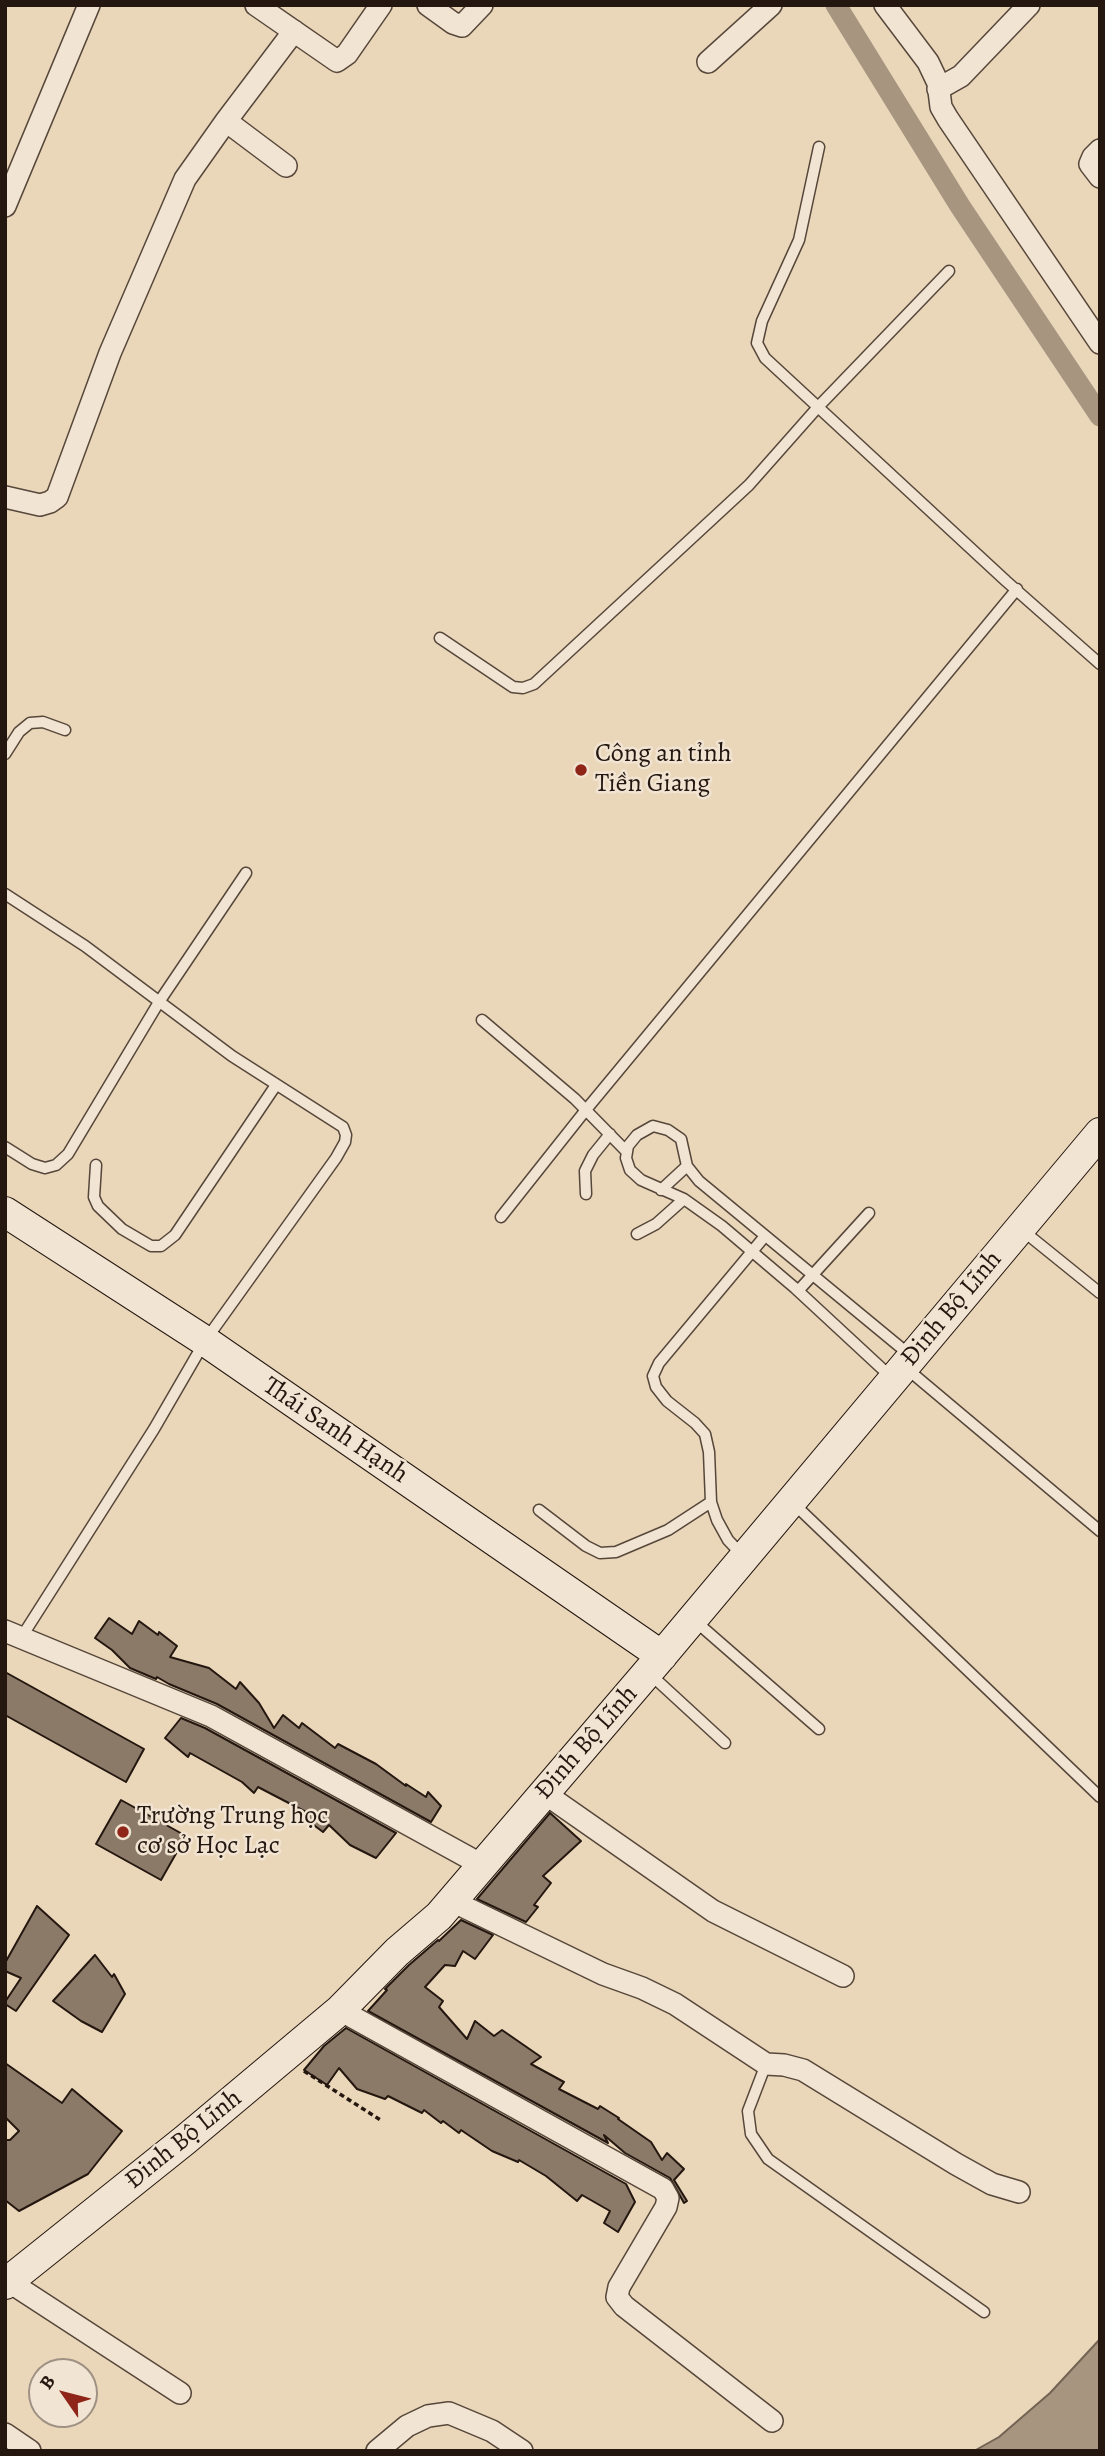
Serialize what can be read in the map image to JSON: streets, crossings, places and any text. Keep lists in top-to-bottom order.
{
  "streets": {
    "main road": ["Đinh Bộ Lĩnh", "Thái Sanh Hạnh"]
  },
  "crossings": [
    ["Đinh Bộ Lĩnh", "Thái Sanh Hạnh"]
  ],
  "places": ["Công an tỉnh Tiền Giang", "Trường Trung học cơ sở Học Lạc"],
  "north": "top left"
}
